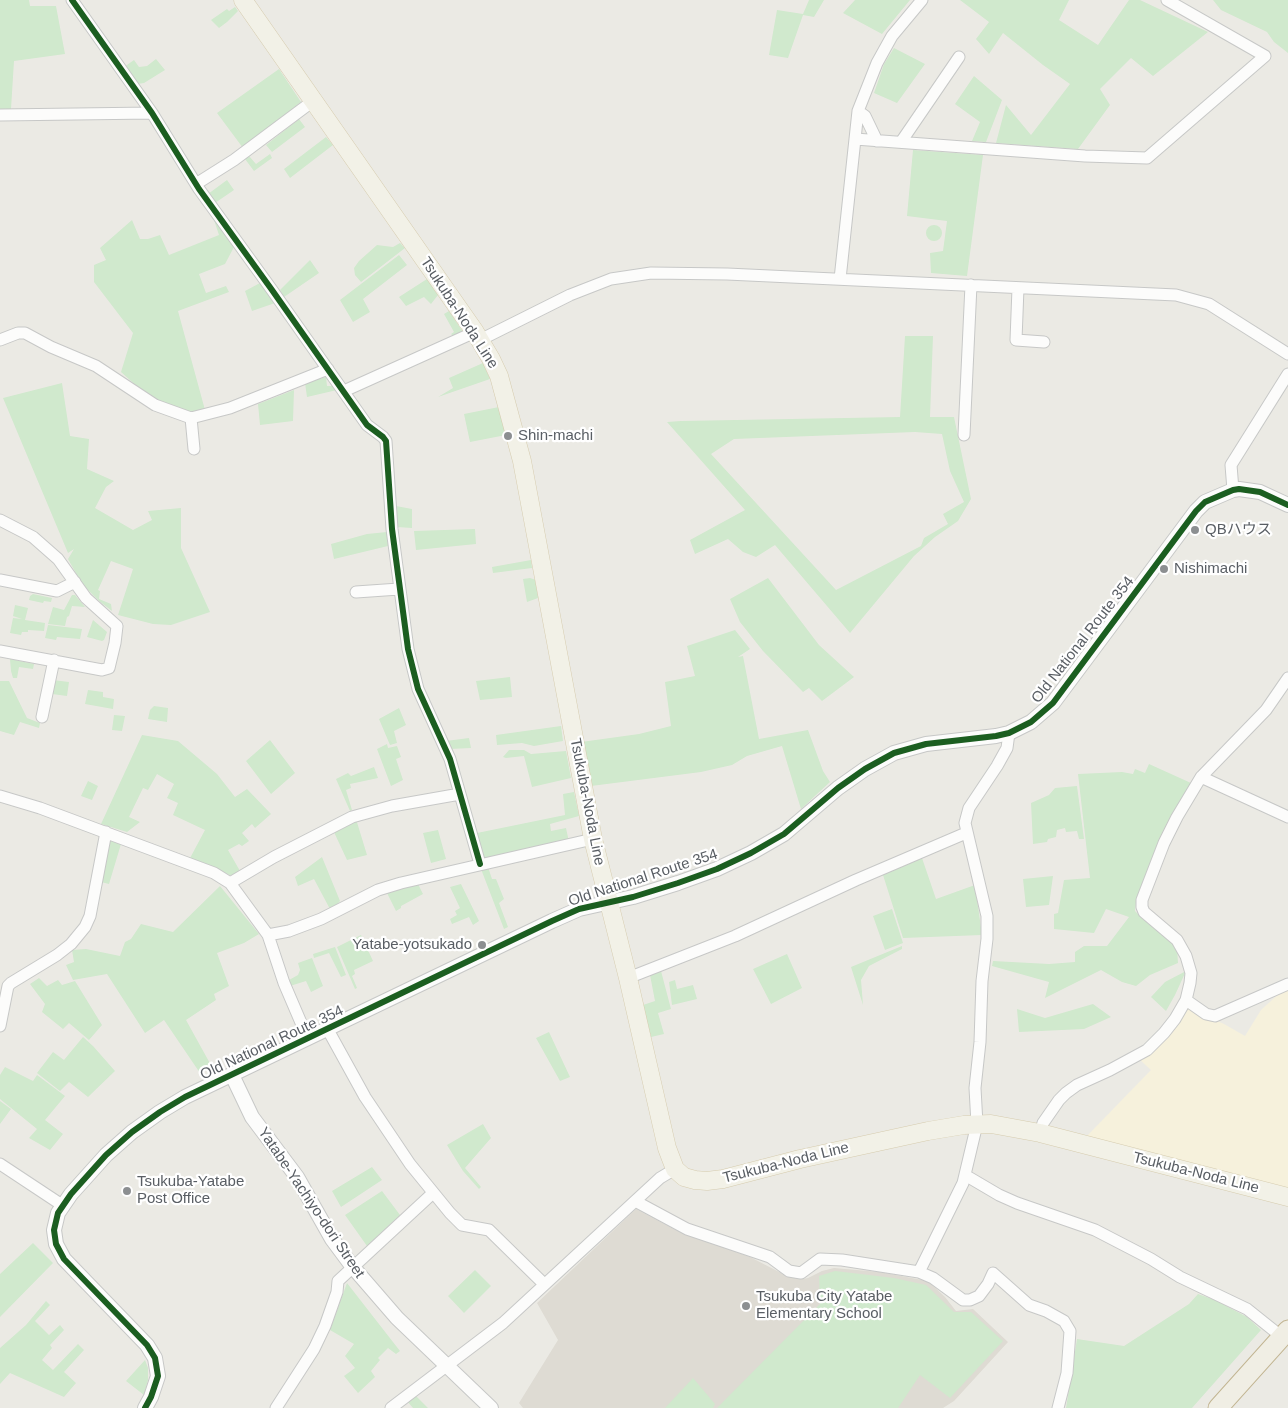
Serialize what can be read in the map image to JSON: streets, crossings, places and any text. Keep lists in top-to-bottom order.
{
  "streets": {
    "main road": ["Tsukuba-Noda Line"],
    "street": ["Old National Route 354", "Yatabe-Yachiyo-dori Street"]
  },
  "crossings": [
    ["Tsukuba-Noda Line", "Old National Route 354"],
    ["Old National Route 354", "Yatabe-Yachiyo-dori Street"]
  ],
  "places": [
    "Shin-machi",
    "QBハウス",
    "Nishimachi",
    "Yatabe-yotsukado",
    "Tsukuba-Yatabe Post Office",
    "Tsukuba City Yatabe Elementary School"
  ]
}
